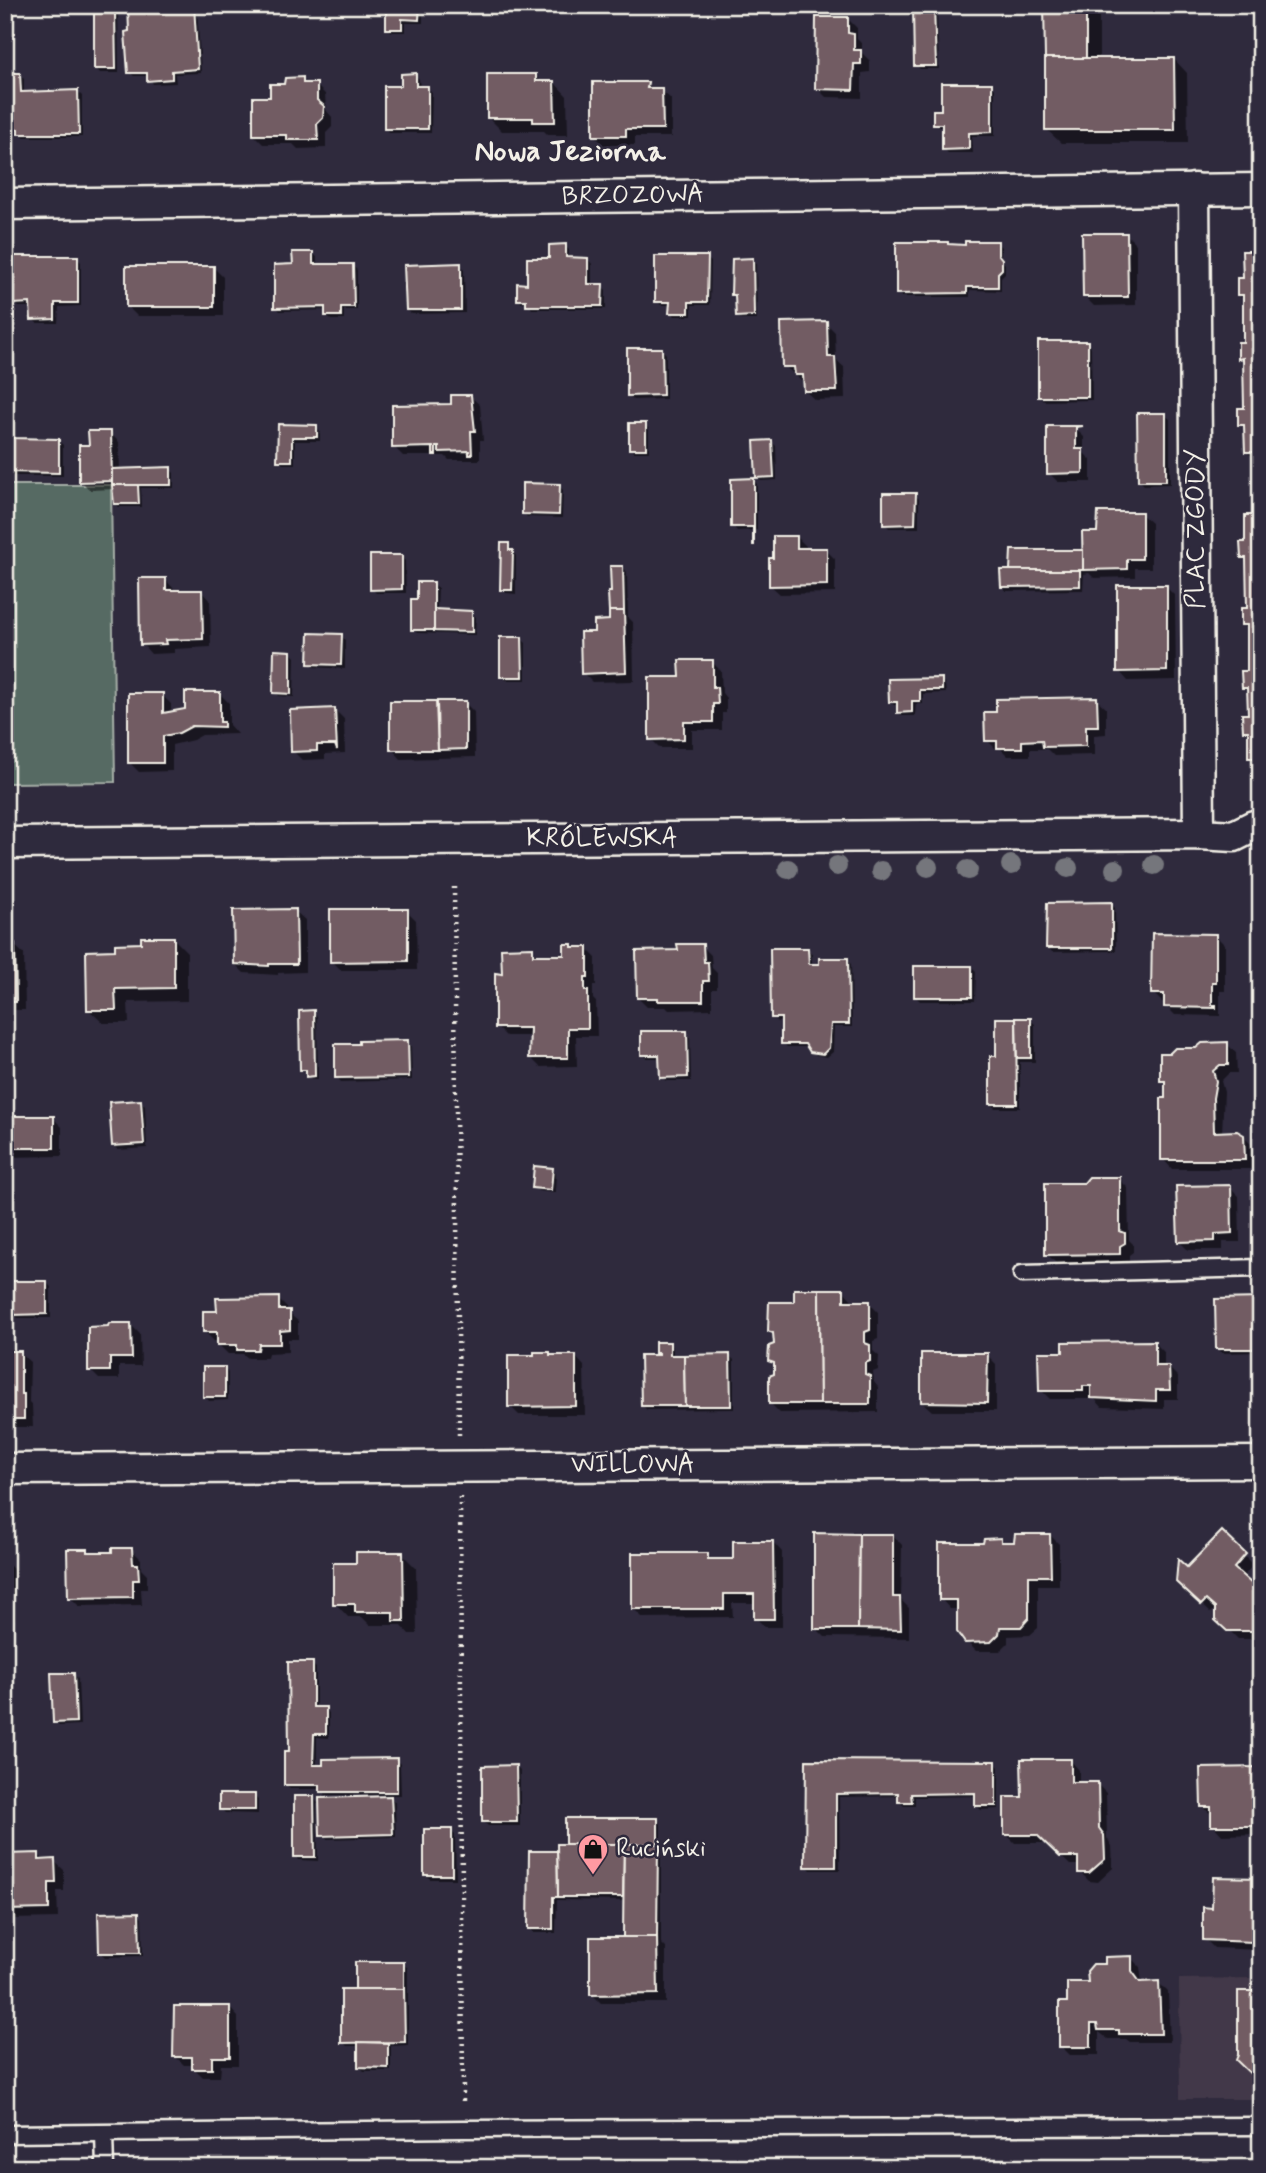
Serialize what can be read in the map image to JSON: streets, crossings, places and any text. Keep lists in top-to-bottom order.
{
  "streets": {
    "street": [
      "BRZOZOWA",
      "PLAC ZGODY",
      "KRÓLEWSKA",
      "WILLOWA"
    ]
  },
  "crossings": [
    ["BRZOZOWA", "PLAC ZGODY"],
    ["PLAC ZGODY", "KRÓLEWSKA"]
  ],
  "districts": ["Nowa Jeziorna"],
  "places": {
    "shop": ["Ruciński"]
  }
}
